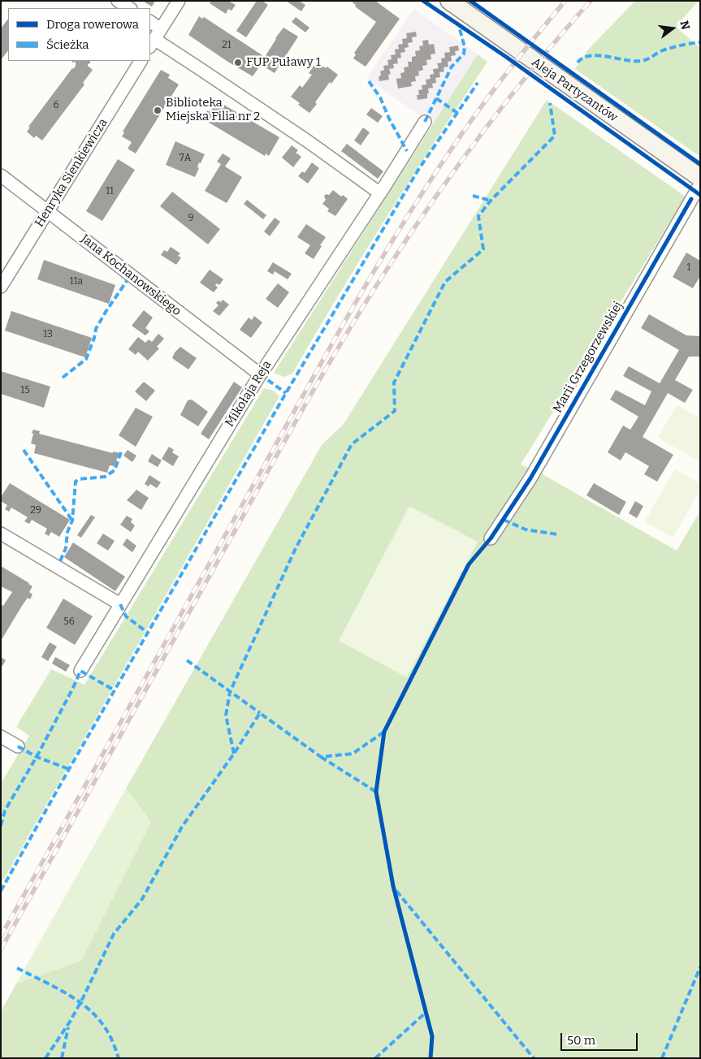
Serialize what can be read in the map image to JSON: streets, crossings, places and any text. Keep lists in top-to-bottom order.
{
  "streets": {
    "main road": ["Aleja Partyzantów"],
    "street": [
      "Henryka Sienkiewicza",
      "Jana Kochanowskiego",
      "Marii Grzegorzewskiej",
      "Mikołaja Reja"
    ]
  },
  "crossings": [
    ["Henryka Sienkiewicza", "Jana Kochanowskiego"],
    ["Jana Kochanowskiego", "Mikołaja Reja"]
  ],
  "places": ["FUP Puławy 1", "Biblioteka Miejska Filia nr 2"],
  "house_numbers": [
    "21",
    "6",
    "7A",
    "11",
    "9",
    "1",
    "11a",
    "13",
    "15",
    "29",
    "56"
  ],
  "legend": ["Droga rowerowa", "Ścieżka"],
  "scale_bar": "50 m",
  "north": "right"
}
